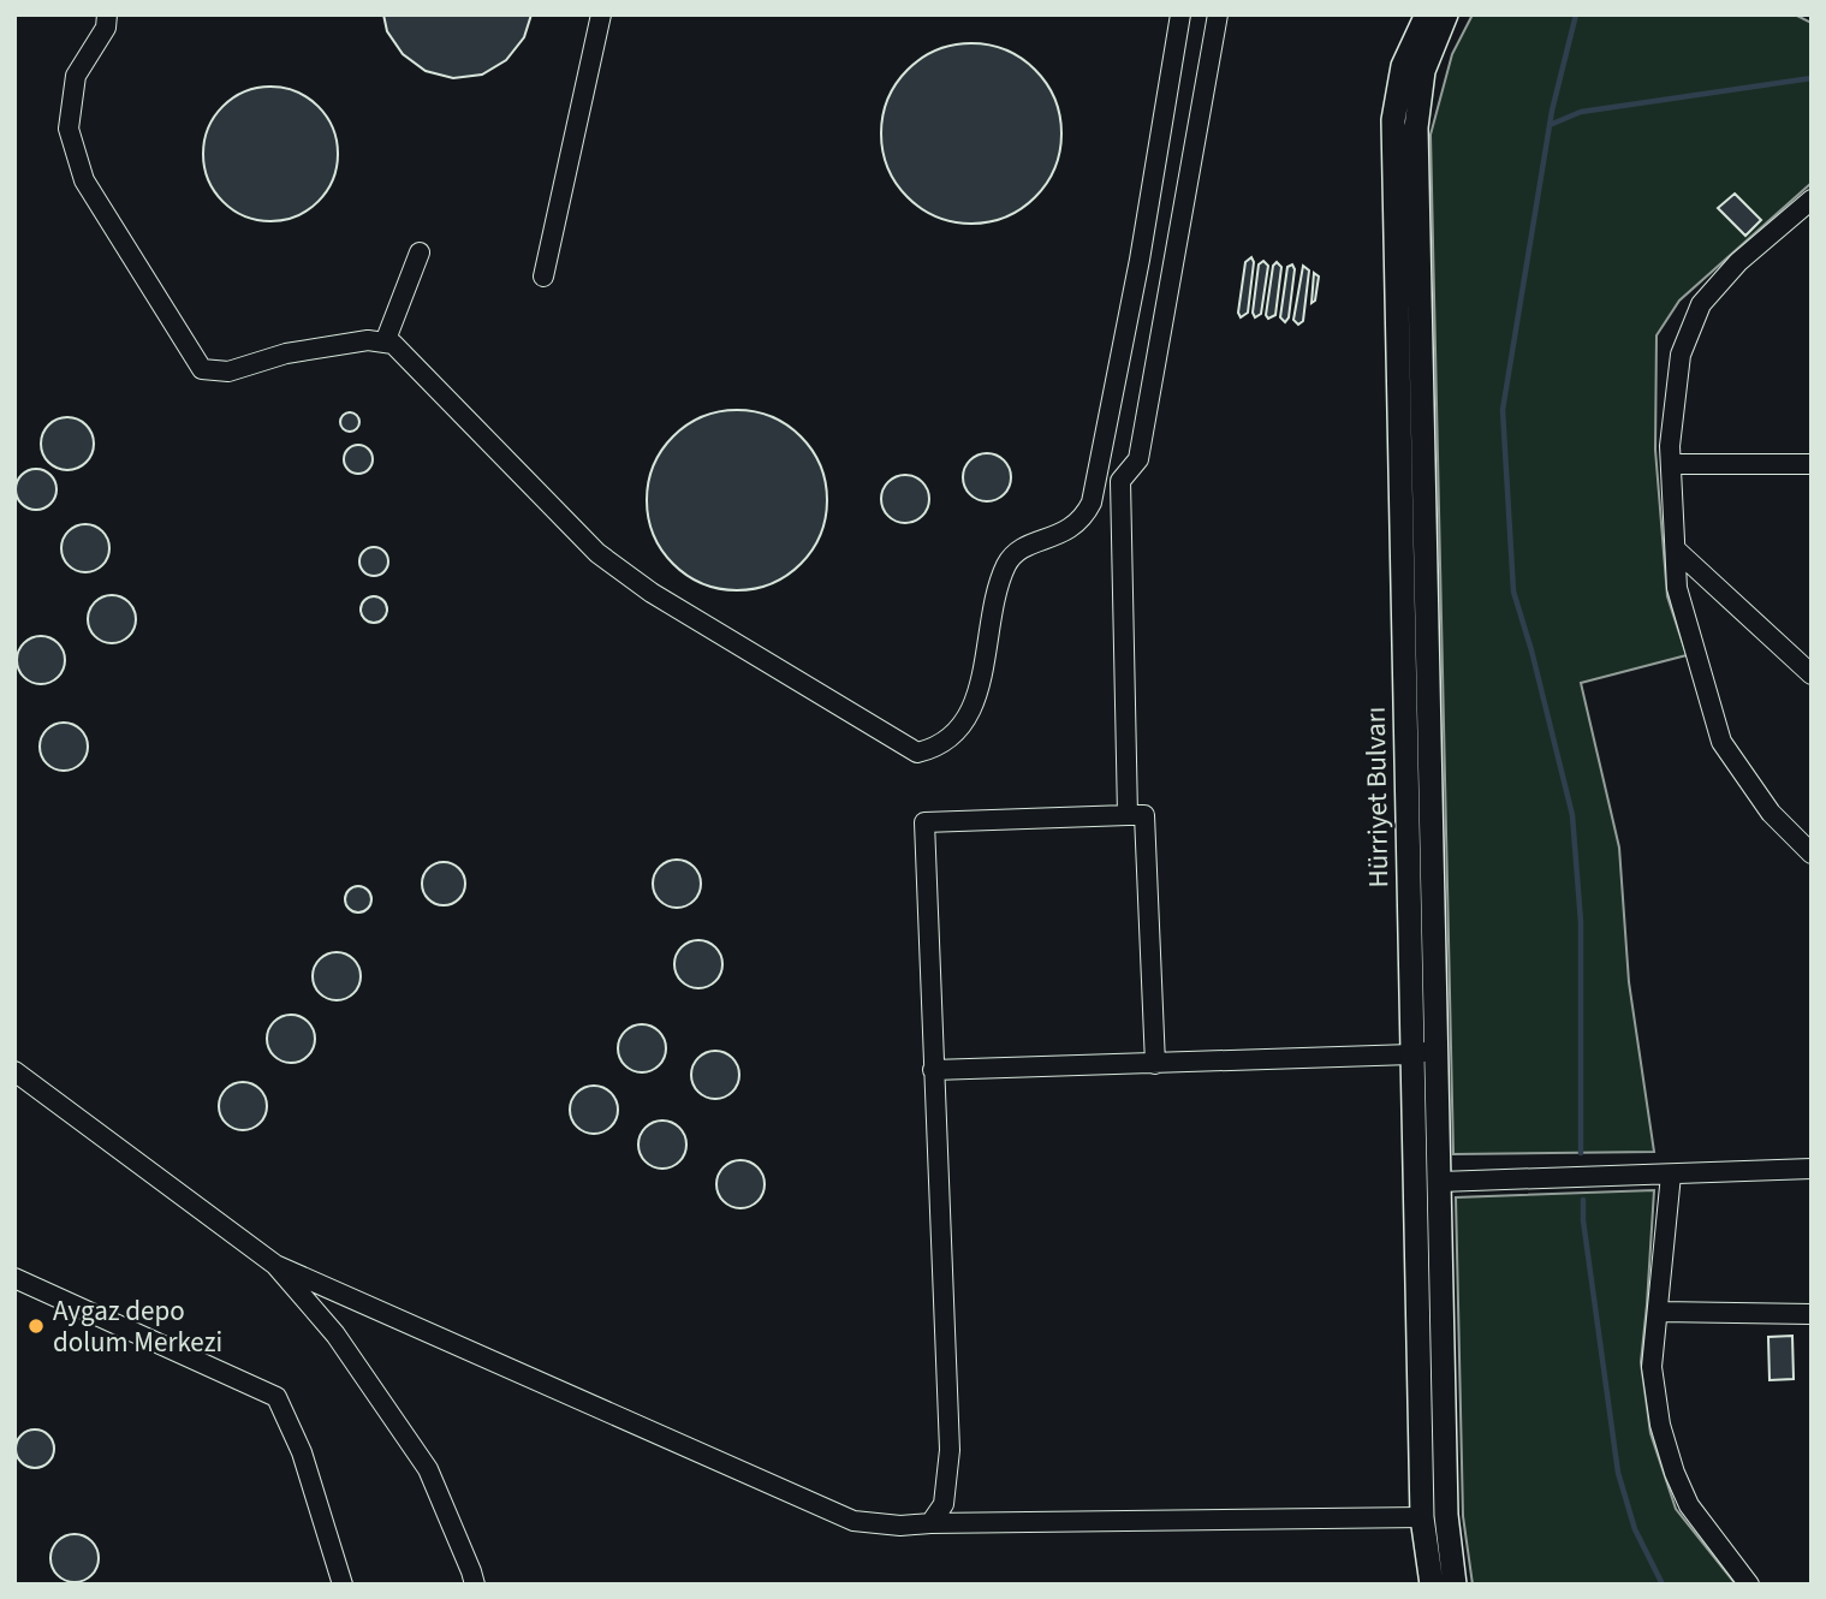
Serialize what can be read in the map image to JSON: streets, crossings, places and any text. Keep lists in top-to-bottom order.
{
  "streets": {
    "main road": ["Hürriyet Bulvarı"]
  },
  "places": ["Aygaz depo dolum Merkezi"]
}
